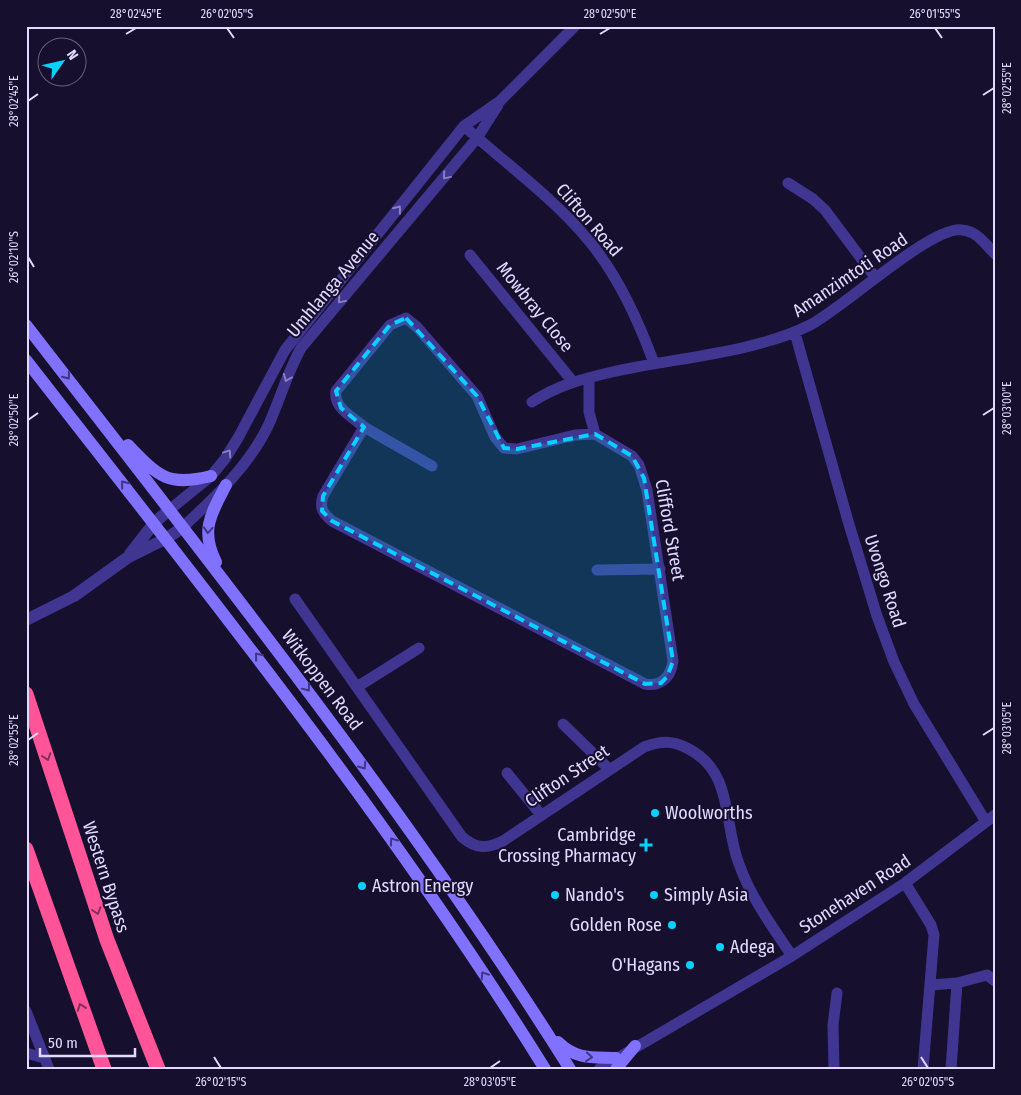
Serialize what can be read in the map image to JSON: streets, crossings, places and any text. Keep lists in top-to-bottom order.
{
  "streets": {
    "highway": ["Western Bypass"],
    "main road": ["Witkoppen Road"],
    "street": [
      "Clifton Road",
      "Amanzimtoti Road",
      "Umhlanga Avenue",
      "Mowbray Close",
      "Clifford Street",
      "Uvongo Road",
      "Clifton Street",
      "Stonehaven Road"
    ]
  },
  "crossings": [
    ["Clifton Road", "Amanzimtoti Road"],
    ["Clifton Road", "Umhlanga Avenue"],
    ["Amanzimtoti Road", "Mowbray Close"],
    ["Amanzimtoti Road", "Uvongo Road"],
    ["Umhlanga Avenue", "Witkoppen Road"],
    ["Uvongo Road", "Stonehaven Road"],
    ["Clifton Street", "Stonehaven Road"]
  ],
  "places": {
    "other": [
      "Woolworths",
      "Astron Energy",
      "Nando's",
      "Simply Asia",
      "Golden Rose",
      "Adega",
      "O'Hagans"
    ],
    "health": ["Cambridge Crossing Pharmacy"]
  },
  "scale_bar": "50 m",
  "north": "top right",
  "coordinates": [
    "28°02'45\"E",
    "26°02'05\"S",
    "28°02'50\"E",
    "26°01'55\"S",
    "28°02'55\"E",
    "26°02'10\"S",
    "28°03'00\"E",
    "28°03'05\"E",
    "26°02'15\"S"
  ]
}
